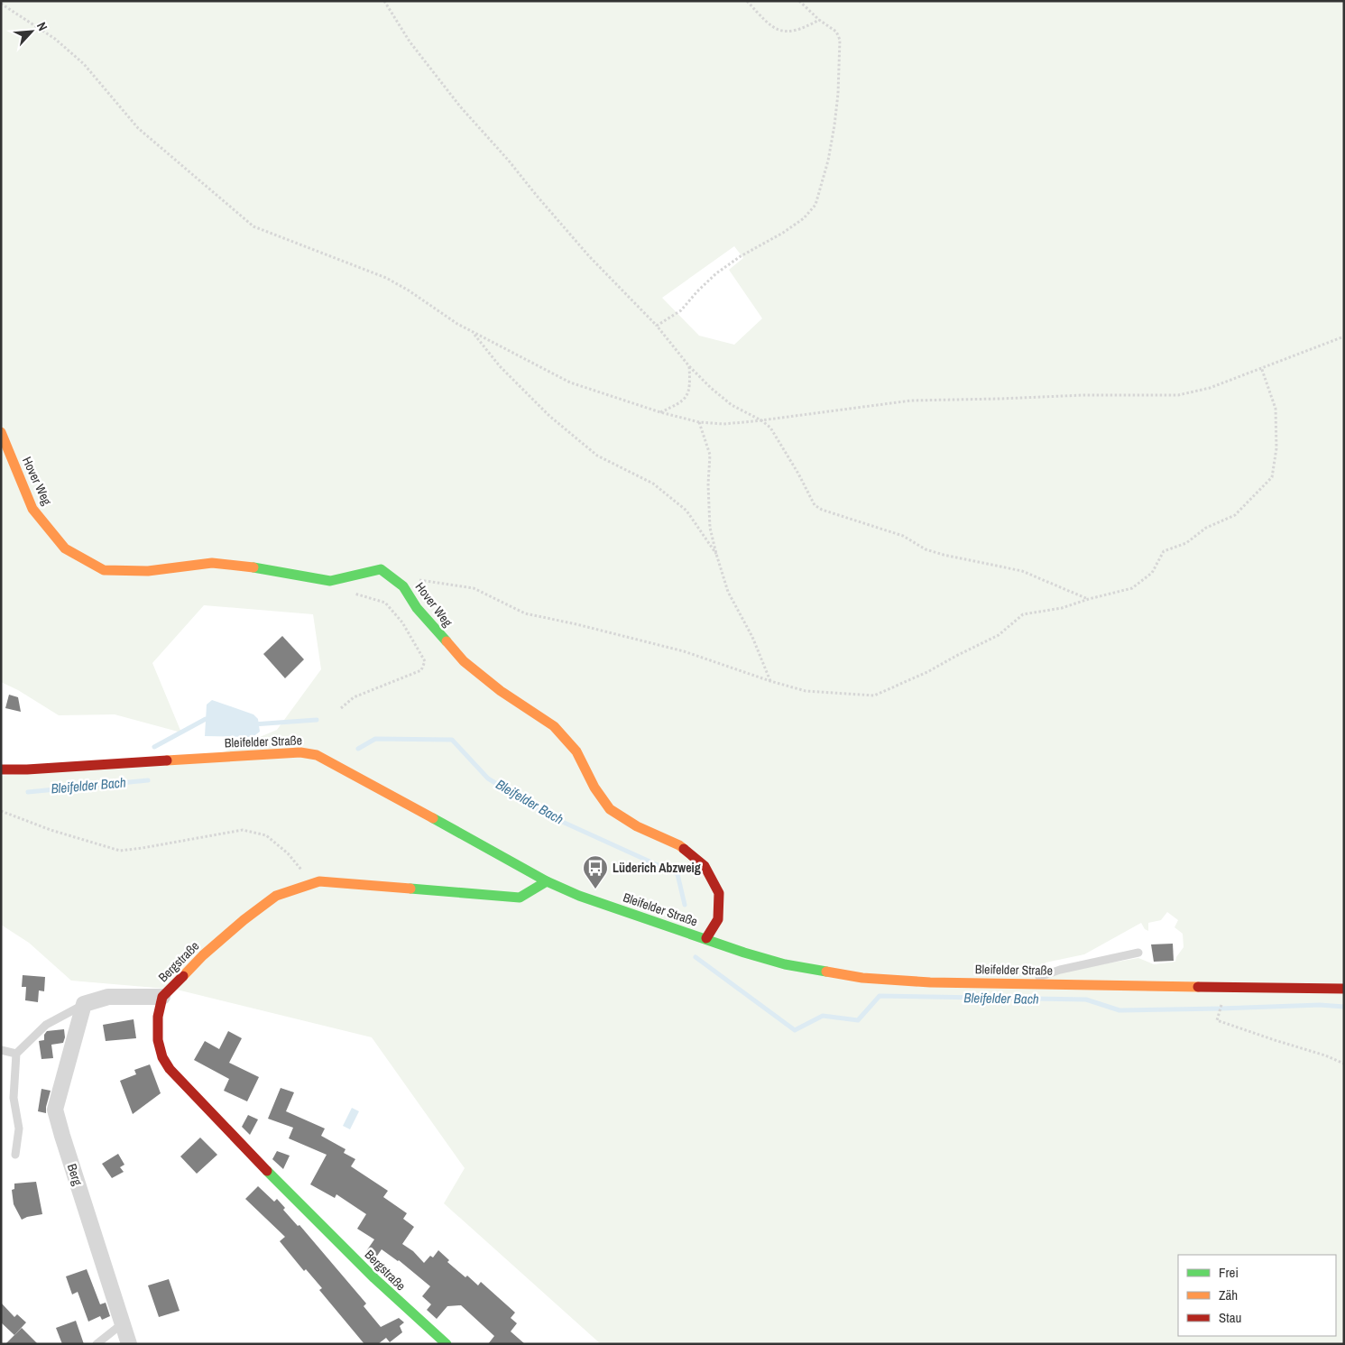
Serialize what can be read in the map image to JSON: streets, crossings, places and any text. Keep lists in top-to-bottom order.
{
  "streets": {
    "street": [
      "Hover Weg",
      "Bleifelder Straße",
      "Bergstraße",
      "Berg"
    ]
  },
  "crossings": [
    ["Hover Weg", "Bleifelder Straße"],
    ["Bleifelder Straße", "Bergstraße"]
  ],
  "water": ["Bleifelder Bach"],
  "places": {
    "bus stop": ["Lüderich Abzweig"]
  },
  "legend": ["Frei", "Zäh", "Stau"],
  "north": "top right"
}
